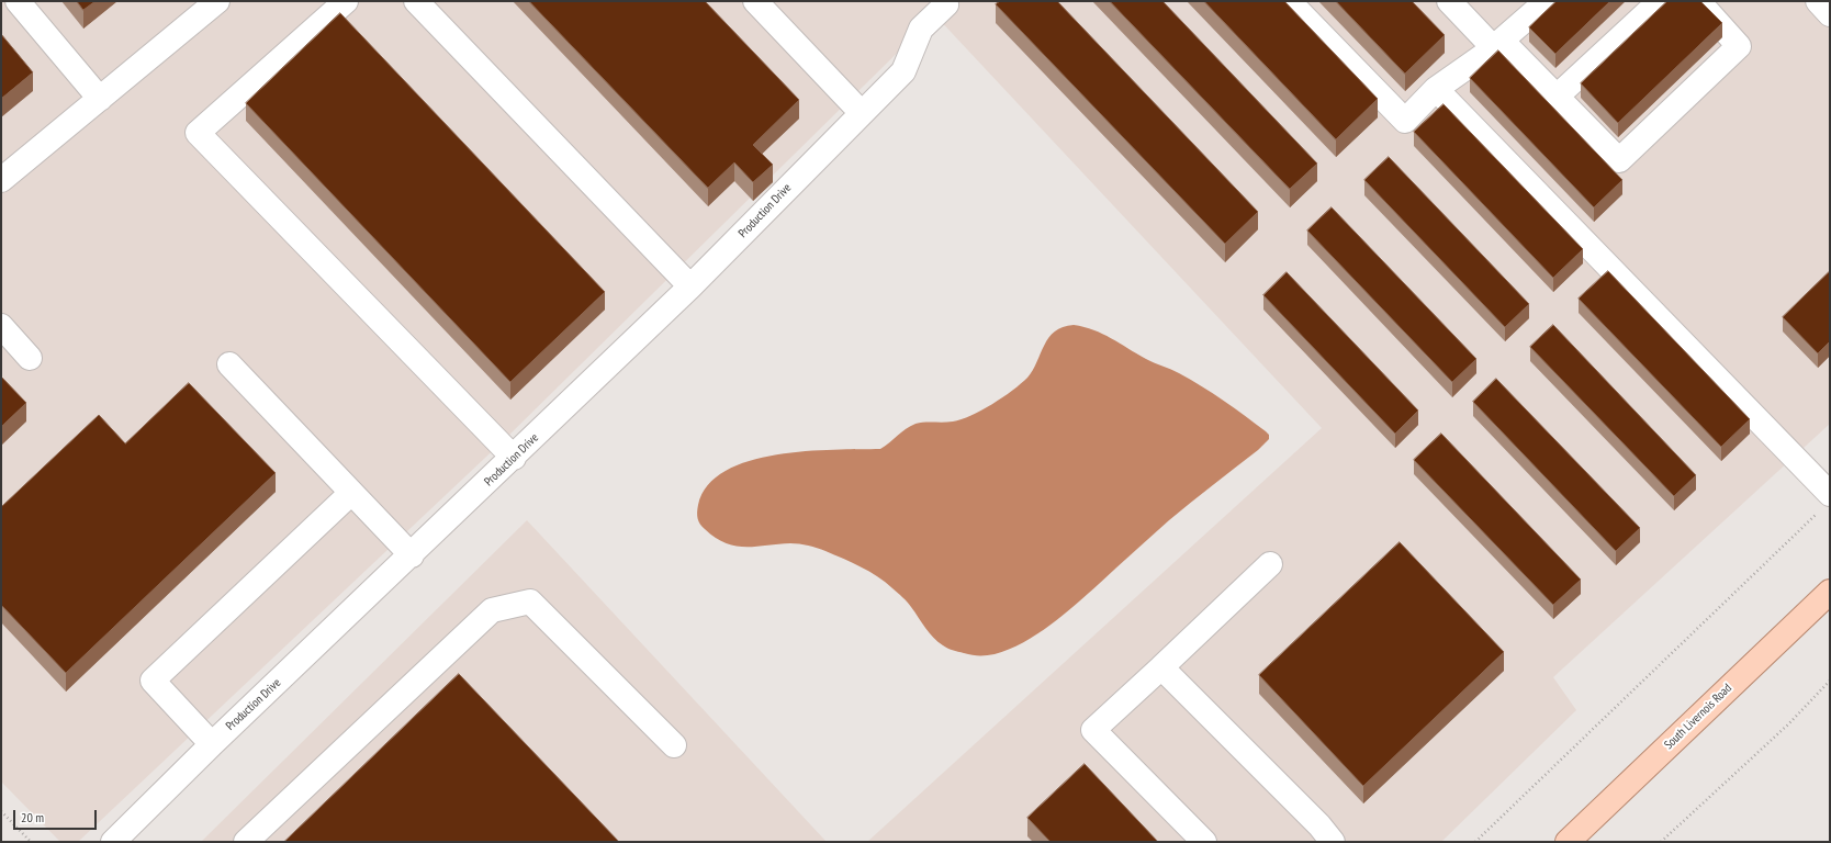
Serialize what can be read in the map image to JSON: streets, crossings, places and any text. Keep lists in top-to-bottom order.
{
  "streets": {
    "main road": ["South Livernois Road"],
    "street": ["Production Drive"]
  },
  "scale_bar": "20 m"
}
